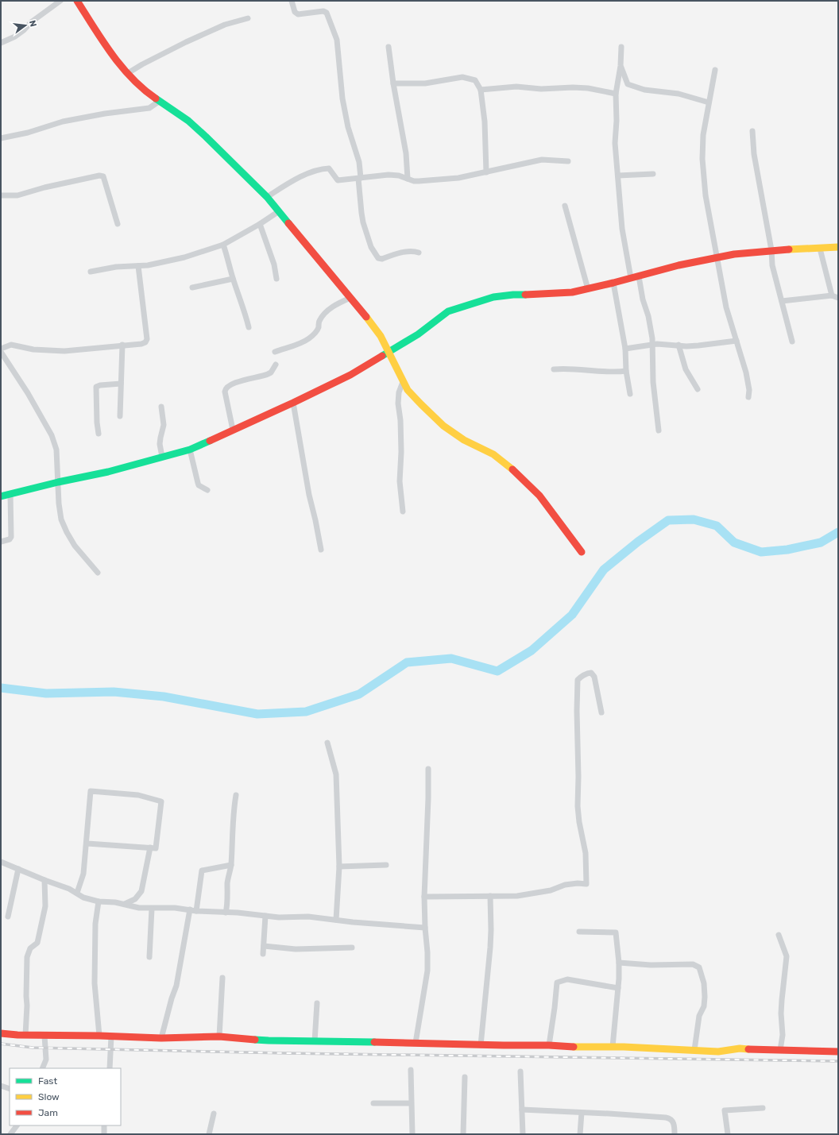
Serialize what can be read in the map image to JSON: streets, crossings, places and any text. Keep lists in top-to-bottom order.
{
  "legend": ["Fast", "Slow", "Jam"],
  "north": "right"
}
